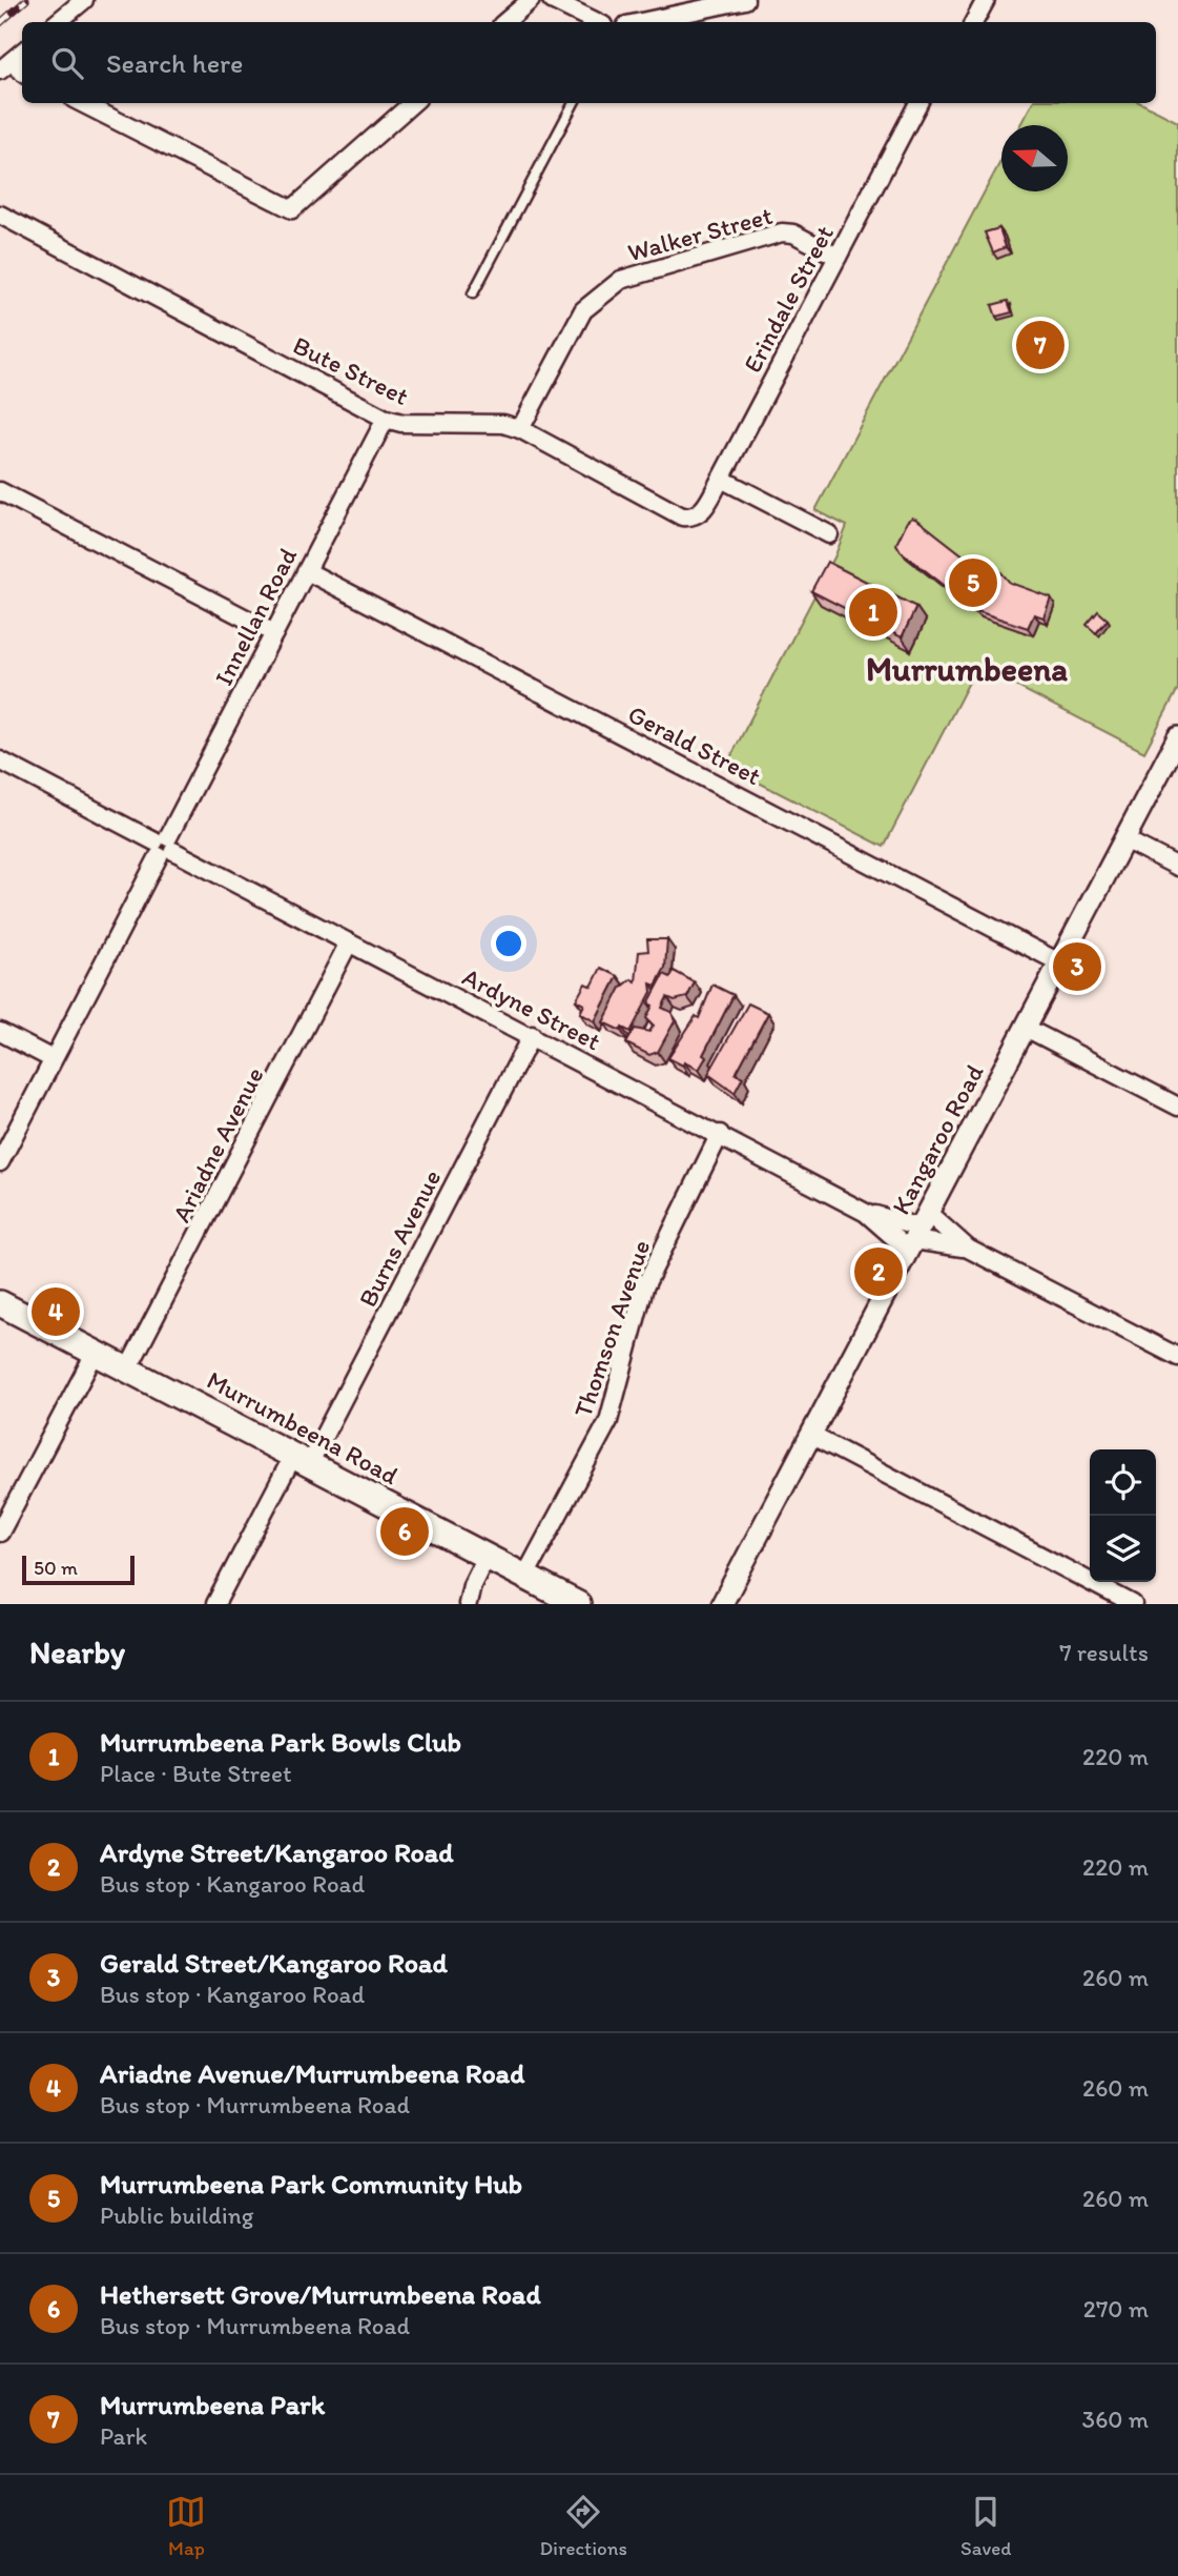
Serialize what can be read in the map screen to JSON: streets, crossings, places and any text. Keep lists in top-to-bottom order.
{
  "streets": {
    "main road": ["Murrumbeena Road"],
    "street": [
      "Walker Street",
      "Erindale Street",
      "Bute Street",
      "Innellan Road",
      "Gerald Street",
      "Ardyne Street",
      "Kangaroo Road",
      "Ariadne Avenue",
      "Burns Avenue",
      "Thomson Avenue"
    ]
  },
  "crossings": [
    ["Walker Street", "Erindale Street"],
    ["Walker Street", "Bute Street"],
    ["Erindale Street", "Bute Street"],
    ["Bute Street", "Innellan Road"],
    ["Innellan Road", "Gerald Street"],
    ["Innellan Road", "Ardyne Street"],
    ["Gerald Street", "Kangaroo Road"],
    ["Ardyne Street", "Kangaroo Road"],
    ["Ardyne Street", "Ariadne Avenue"],
    ["Ardyne Street", "Burns Avenue"],
    ["Ardyne Street", "Thomson Avenue"],
    ["Ariadne Avenue", "Murrumbeena Road"],
    ["Burns Avenue", "Murrumbeena Road"],
    ["Thomson Avenue", "Murrumbeena Road"]
  ],
  "districts": ["Murrumbeena"],
  "scale_bar": "50 m",
  "north": "left",
  "page": {
    "search": "Search here",
    "pins": [
      "7",
      "5",
      "1",
      "3",
      "2",
      "4",
      "6"
    ],
    "scale": "50 m",
    "heading": ["Nearby", "7 results"],
    "list": [
      {
        "mark": "1",
        "name": "Murrumbeena Park Bowls Club",
        "note": "Place · Bute Street",
        "value": "220 m"
      },
      {
        "mark": "2",
        "name": "Ardyne Street/Kangaroo Road",
        "note": "Bus stop · Kangaroo Road",
        "value": "220 m"
      },
      {
        "mark": "3",
        "name": "Gerald Street/Kangaroo Road",
        "note": "Bus stop · Kangaroo Road",
        "value": "260 m"
      },
      {
        "mark": "4",
        "name": "Ariadne Avenue/Murrumbeena Road",
        "note": "Bus stop · Murrumbeena Road",
        "value": "260 m"
      },
      {
        "mark": "5",
        "name": "Murrumbeena Park Community Hub",
        "note": "Public building",
        "value": "260 m"
      },
      {
        "mark": "6",
        "name": "Hethersett Grove/Murrumbeena Road",
        "note": "Bus stop · Murrumbeena Road",
        "value": "270 m"
      },
      {
        "mark": "7",
        "name": "Murrumbeena Park",
        "note": "Park",
        "value": "360 m"
      }
    ],
    "nav": ["Map", "Directions", "Saved"]
  }
}
